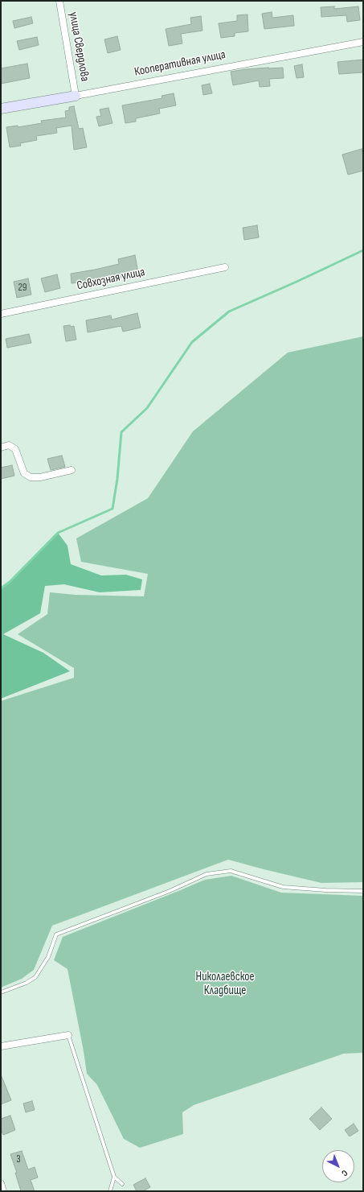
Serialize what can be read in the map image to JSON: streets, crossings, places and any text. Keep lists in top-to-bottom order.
{
  "streets": {
    "street": ["улица Свердлова", "Кооперативная улица", "Совхозная улица"]
  },
  "crossings": [
    ["улица Свердлова", "Кооперативная улица"]
  ],
  "parks": ["Николаевское Кладбище"],
  "house_numbers": ["29", "3"],
  "north": "bottom right"
}
